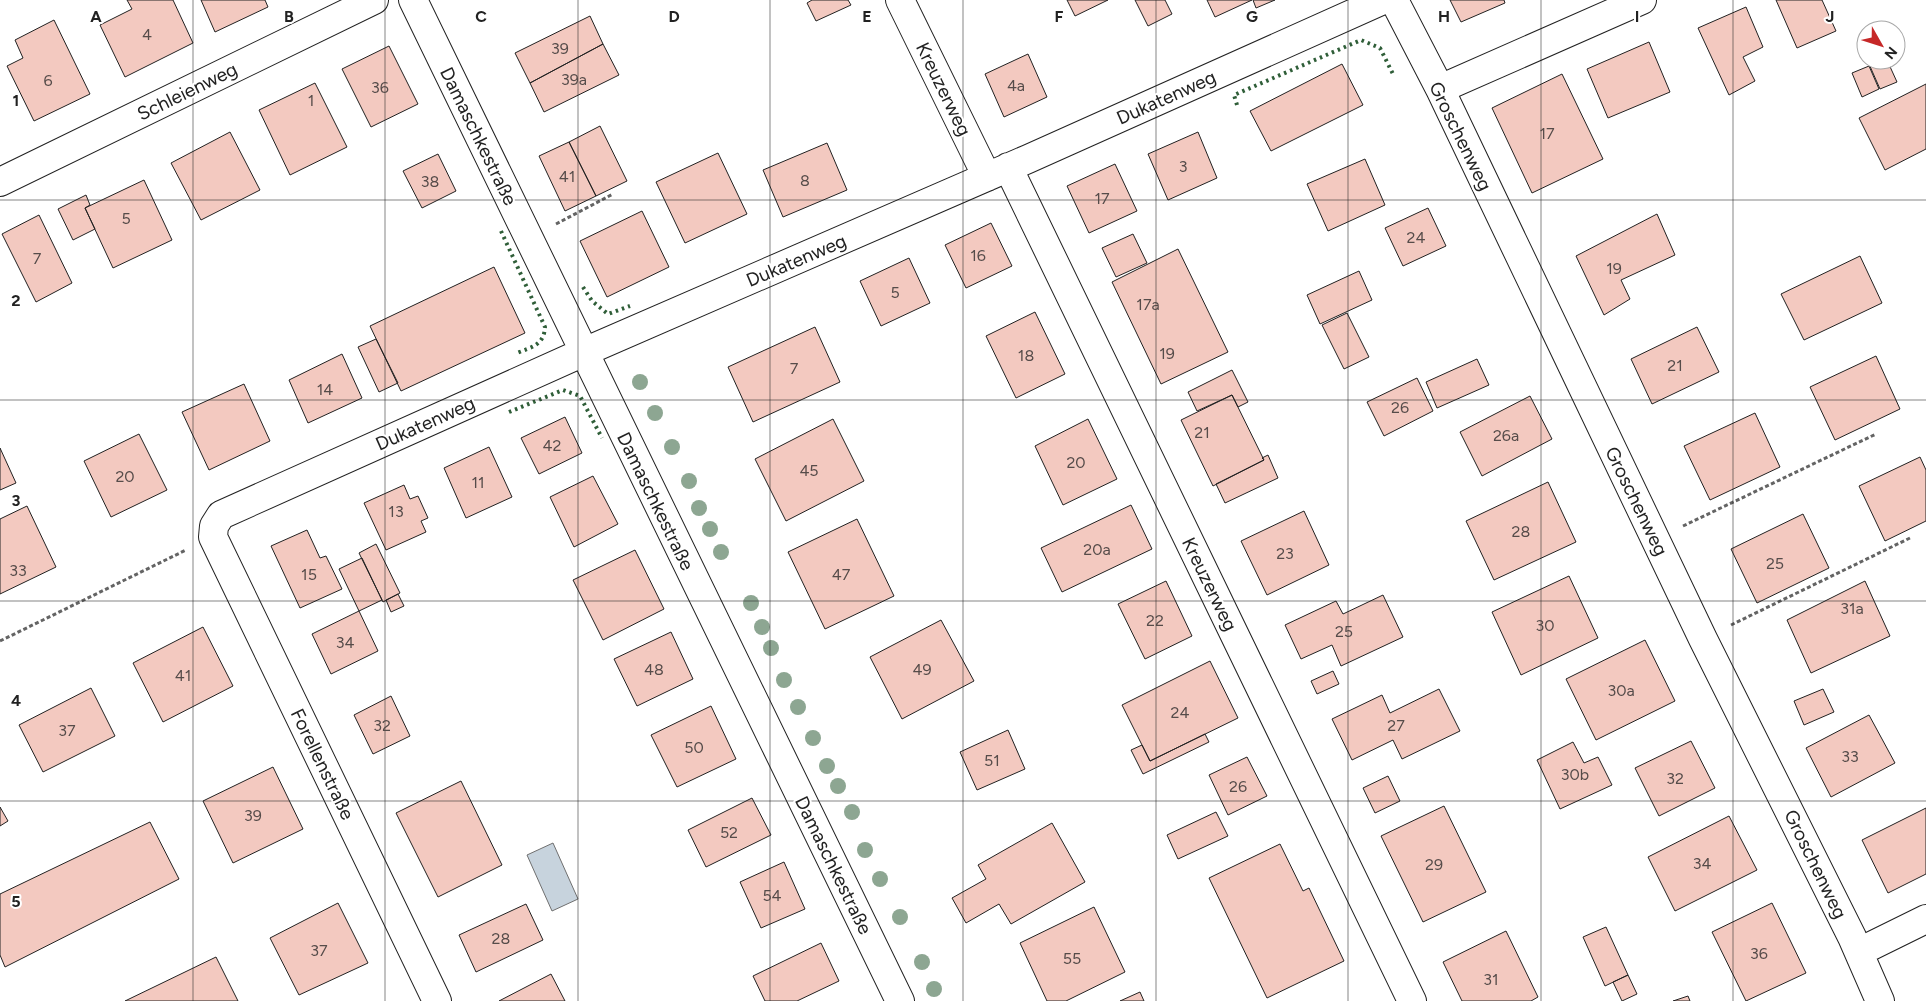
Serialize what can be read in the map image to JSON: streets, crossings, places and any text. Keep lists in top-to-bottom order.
{
  "streets": {
    "street": [
      "Kreuzerweg",
      "Schleienweg",
      "Dukatenweg",
      "Damaschkestraße",
      "Groschenweg",
      "Forellenstraße"
    ]
  },
  "crossings": [
    ["Kreuzerweg", "Dukatenweg"],
    ["Dukatenweg", "Damaschkestraße"],
    ["Dukatenweg", "Forellenstraße"]
  ],
  "house_numbers": [
    "4",
    "39",
    "39a",
    "6",
    "4a",
    "36",
    "1",
    "17",
    "3",
    "41",
    "8",
    "38",
    "17",
    "5",
    "24",
    "16",
    "7",
    "19",
    "5",
    "17a",
    "19",
    "18",
    "21",
    "7",
    "14",
    "26",
    "21",
    "26a",
    "42",
    "20",
    "45",
    "20",
    "11",
    "13",
    "28",
    "20a",
    "23",
    "25",
    "33",
    "15",
    "47",
    "31a",
    "22",
    "30",
    "25",
    "34",
    "48",
    "49",
    "41",
    "30a",
    "24",
    "32",
    "27",
    "37",
    "50",
    "33",
    "51",
    "30b",
    "32",
    "26",
    "39",
    "52",
    "34",
    "29",
    "54",
    "28",
    "37",
    "36",
    "55",
    "31"
  ],
  "north": "bottom right",
  "grid": {
    "columns": [
      "A",
      "B",
      "C",
      "D",
      "E",
      "F",
      "G",
      "H",
      "I",
      "J"
    ],
    "rows": [
      "1",
      "2",
      "3",
      "4",
      "5"
    ]
  }
}
